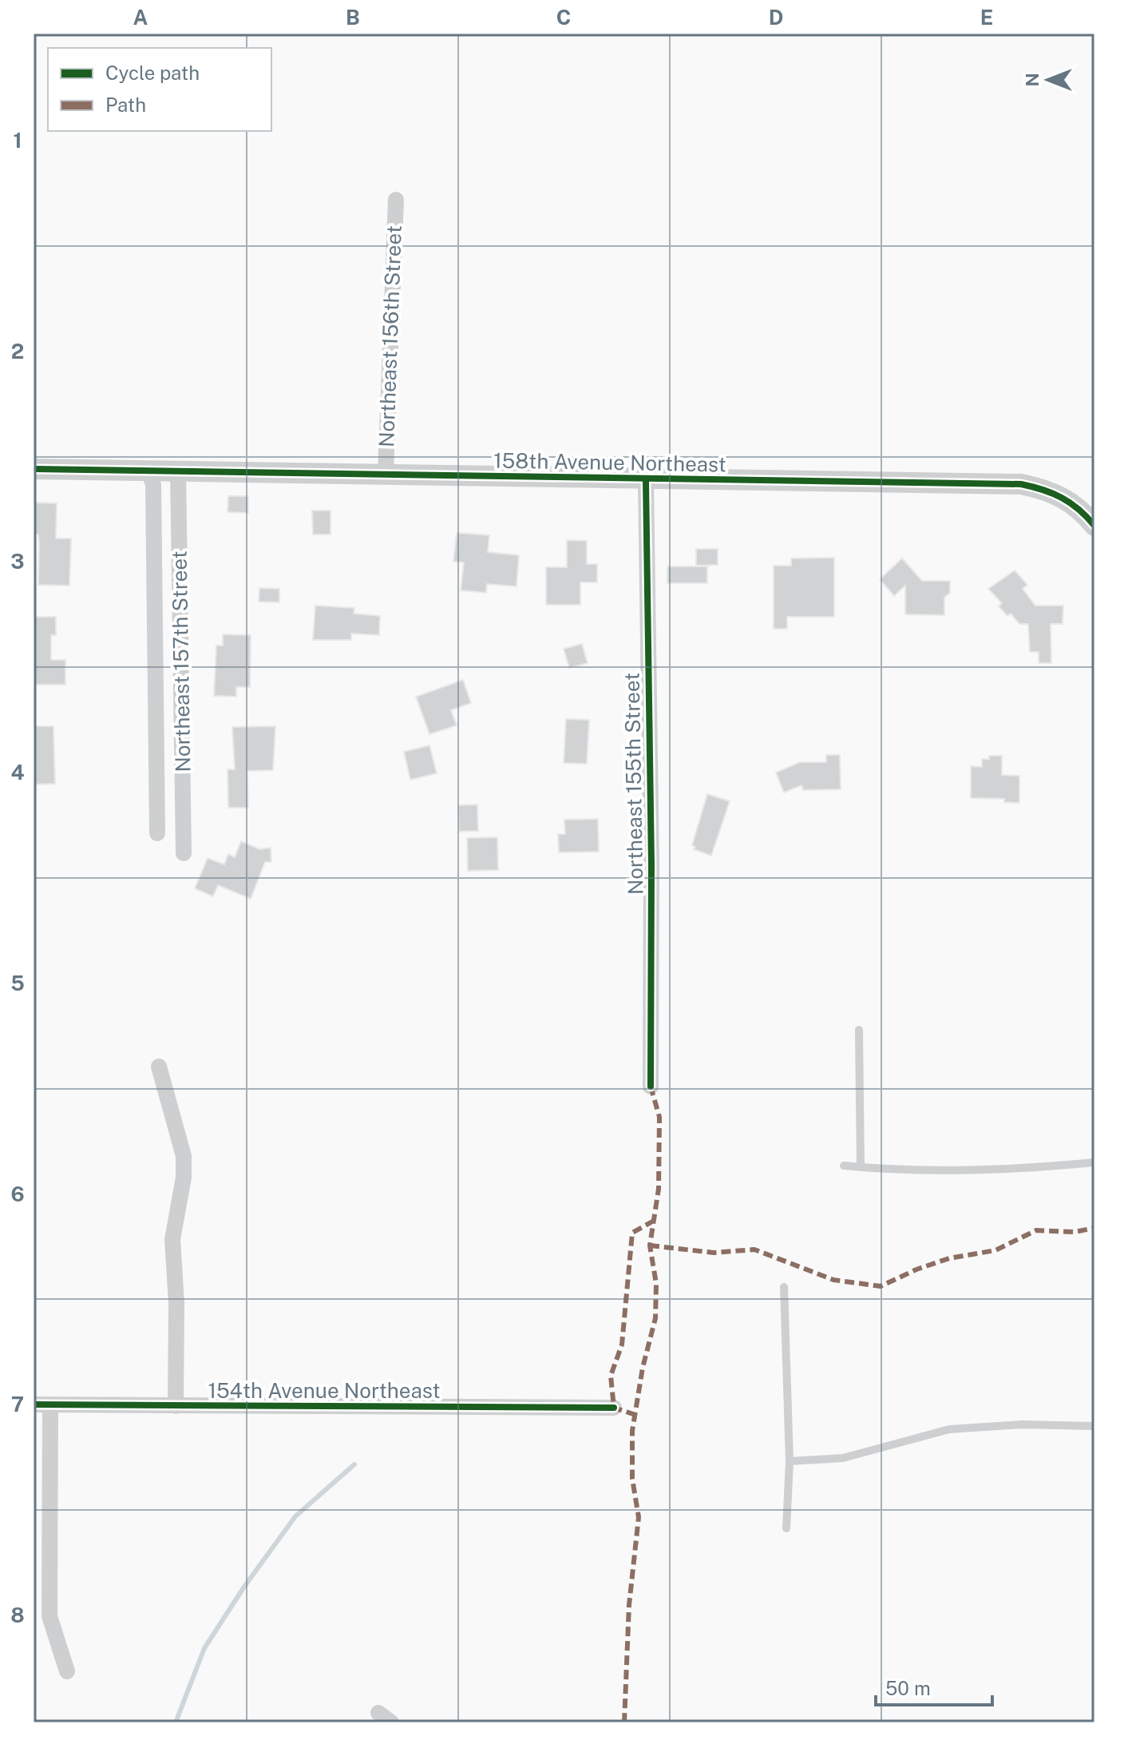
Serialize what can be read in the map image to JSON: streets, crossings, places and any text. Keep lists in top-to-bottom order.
{
  "streets": {
    "street": [
      "Northeast 156th Street",
      "158th Avenue Northeast",
      "Northeast 157th Street",
      "Northeast 155th Street",
      "154th Avenue Northeast"
    ]
  },
  "crossings": [
    ["Northeast 156th Street", "158th Avenue Northeast"],
    ["158th Avenue Northeast", "Northeast 157th Street"],
    ["158th Avenue Northeast", "Northeast 155th Street"]
  ],
  "legend": ["Cycle path", "Path"],
  "scale_bar": "50 m",
  "north": "left",
  "grid": {
    "columns": [
      "A",
      "B",
      "C",
      "D",
      "E"
    ],
    "rows": [
      "1",
      "2",
      "3",
      "4",
      "5",
      "6",
      "7",
      "8"
    ]
  }
}
